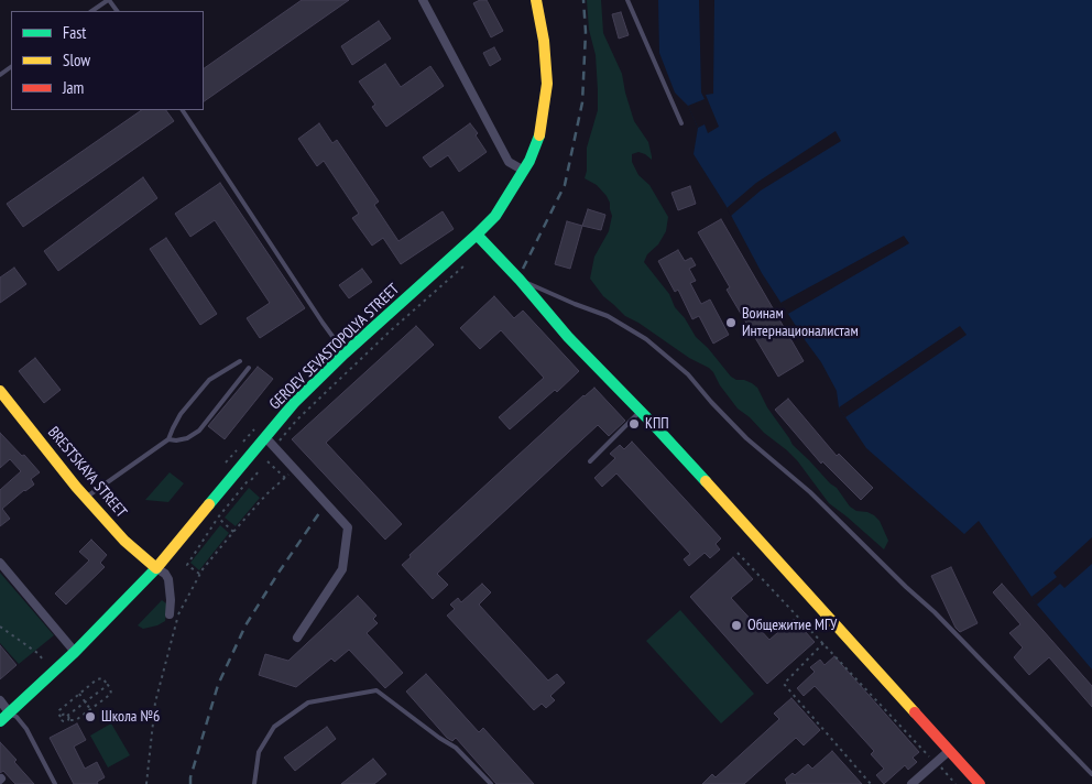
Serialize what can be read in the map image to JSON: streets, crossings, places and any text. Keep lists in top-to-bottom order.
{
  "streets": {
    "main road": ["GEROEV SEVASTOPOLYA STREET", "BRESTSKAYA STREET"]
  },
  "crossings": [
    ["GEROEV SEVASTOPOLYA STREET", "BRESTSKAYA STREET"]
  ],
  "places": [
    "Воинам Интернационалистам",
    "КПП",
    "Общежитие МГУ",
    "Школа №6"
  ],
  "legend": ["Fast", "Slow", "Jam"]
}
